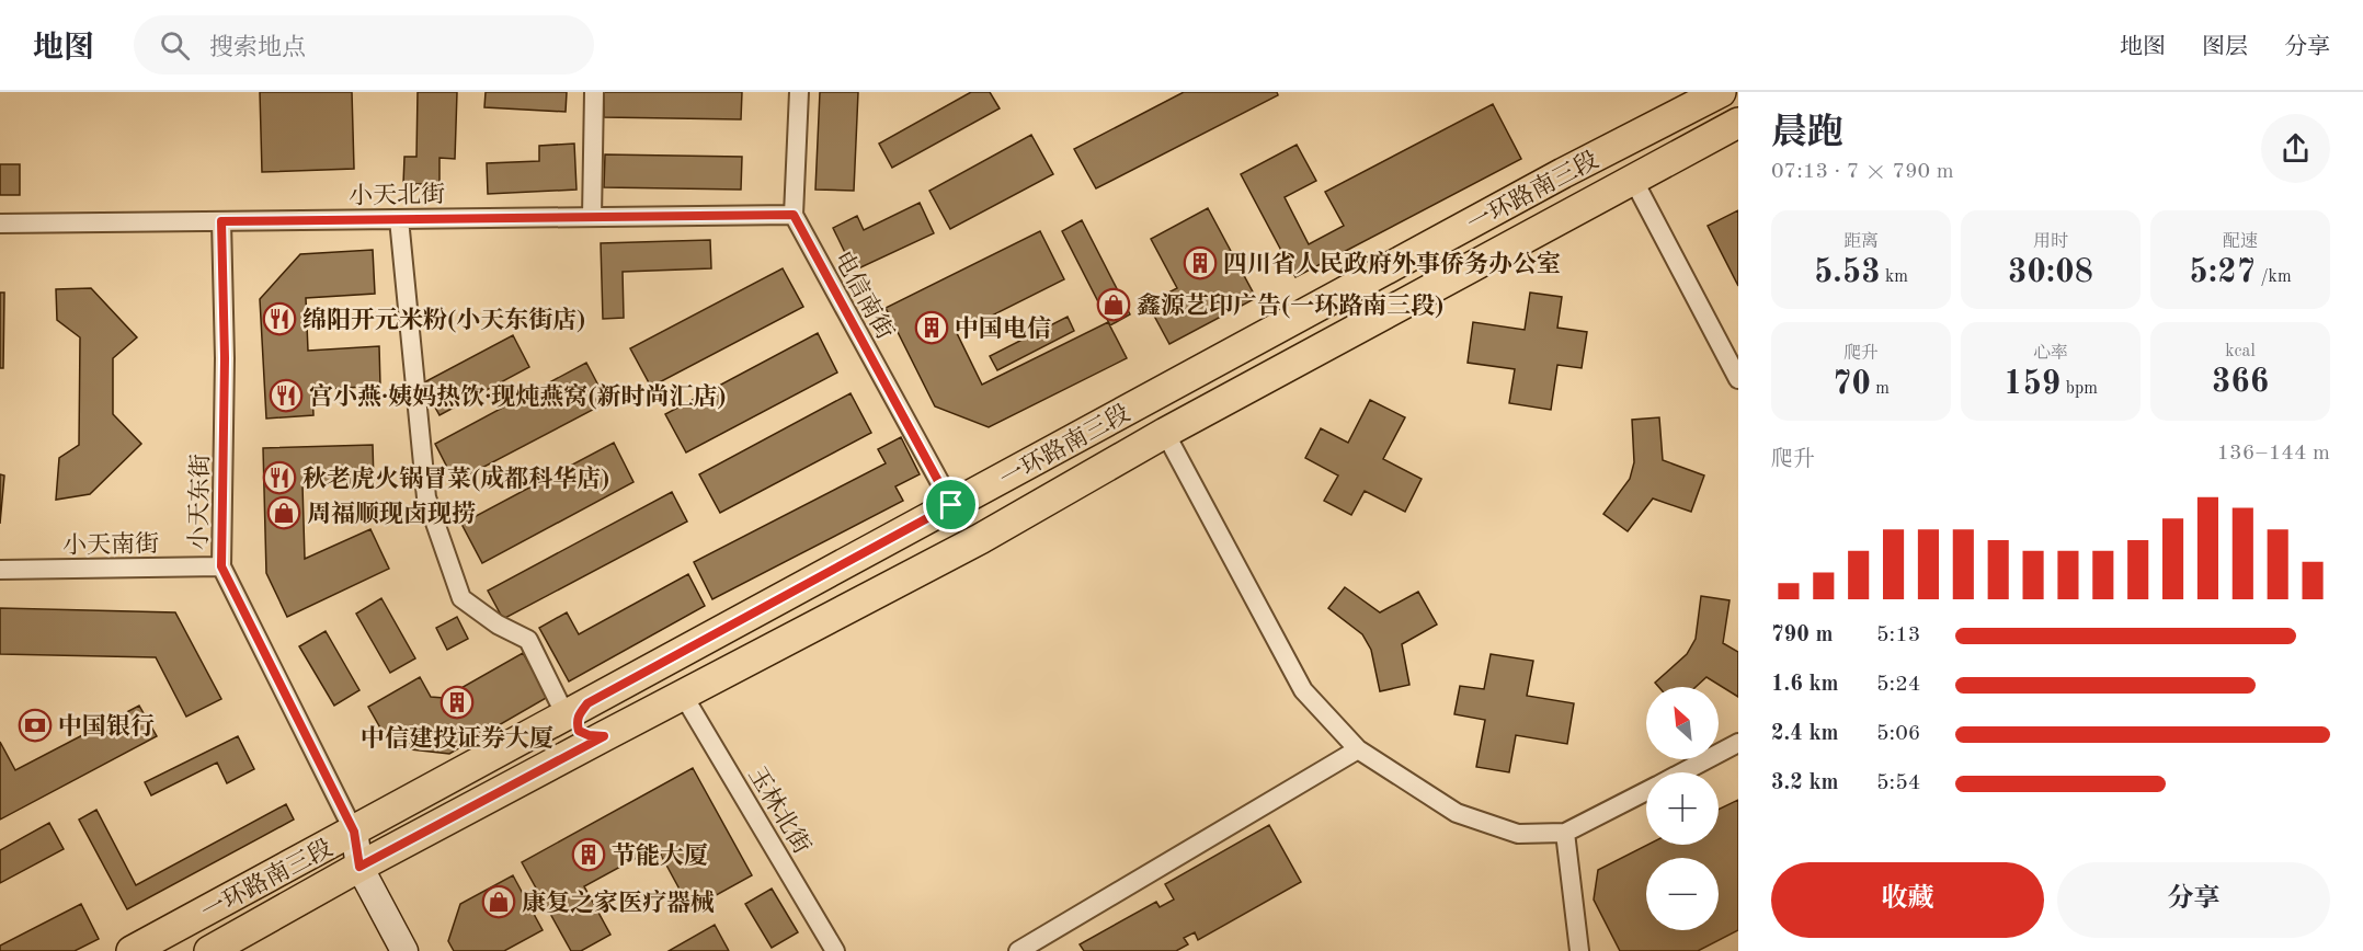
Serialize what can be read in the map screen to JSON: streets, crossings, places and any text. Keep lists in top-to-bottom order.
{
  "streets": {
    "main road": ["一环路南三段"],
    "street": [
      "小天北街",
      "电信南街",
      "小天东街",
      "小天南街",
      "玉林北街"
    ]
  },
  "crossings": [
    ["一环路南三段", "电信南街"],
    ["一环路南三段", "小天东街"],
    ["一环路南三段", "玉林北街"],
    ["小天北街", "电信南街"],
    ["小天北街", "小天东街"],
    ["小天东街", "小天南街"]
  ],
  "places": {
    "building": [
      "四川省人民政府外事侨务办公室",
      "中国电信",
      "中信建投证券大厦",
      "节能大厦"
    ],
    "shop": ["鑫源艺印广告(一环路南三段)", "周福顺现卤现捞", "康复之家医疗器械"],
    "restaurant": ["绵阳开元米粉(小天东街店)", "宫小燕·姨妈热饮·现炖燕窝(新时尚汇店)", "秋老虎火锅冒菜(成都科华店)"],
    "bank": ["中国银行"]
  },
  "north": "top left",
  "page": {
    "header": "地图",
    "search": "搜索地点",
    "nav": ["地图", "图层", "分享"],
    "heading": ["晨跑", "07:13 · 7 × 790 m"],
    "stats": [
      ["距离", "5.53 km"],
      ["用时", "30:08"],
      ["配速", "5:27 /km"],
      ["爬升", "70 m"],
      ["心率", "159 bpm"],
      ["kcal", "366"]
    ],
    "chart": ["爬升", "136–144 m"],
    "list": [
      {
        "name": "790 m",
        "note": "5:13"
      },
      {
        "name": "1.6 km",
        "note": "5:24"
      },
      {
        "name": "2.4 km",
        "note": "5:06"
      },
      {
        "name": "3.2 km",
        "note": "5:54"
      }
    ],
    "map_buttons": ["+", "−"],
    "buttons": ["收藏", "分享"]
  }
}
